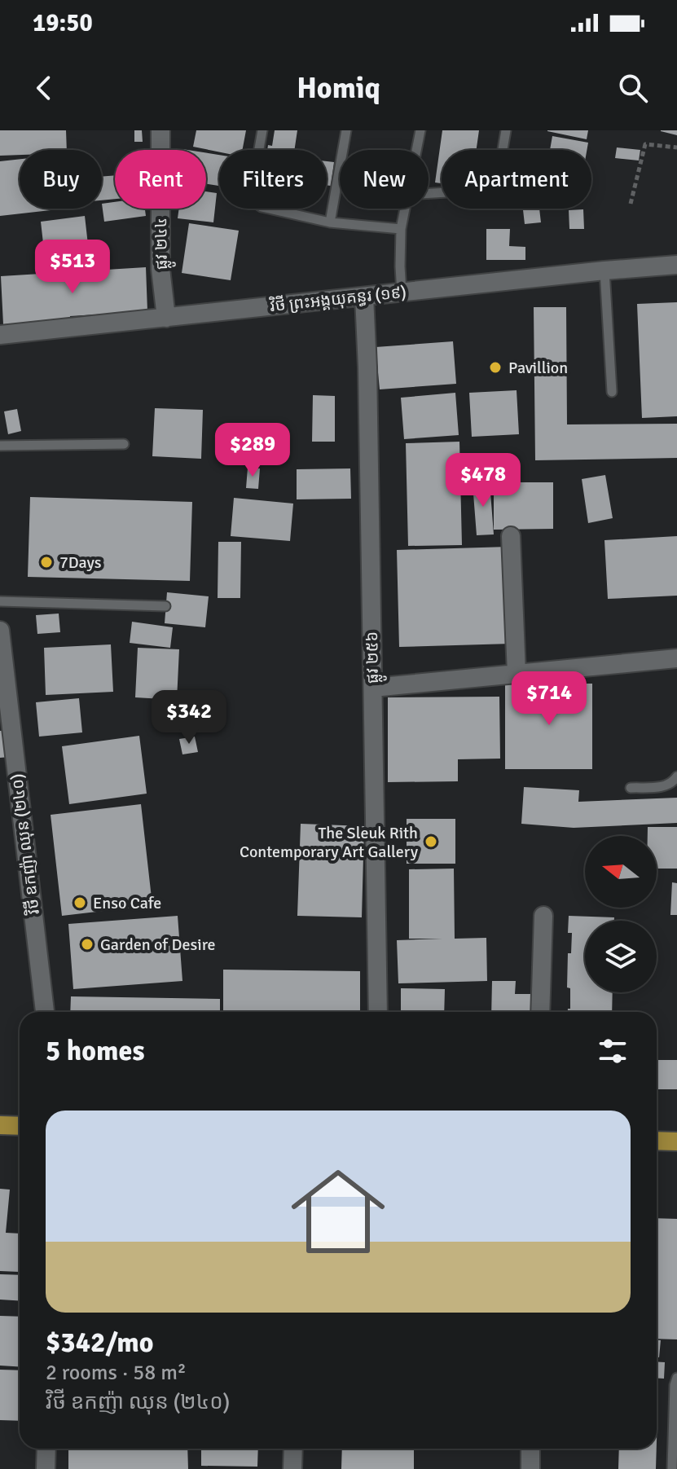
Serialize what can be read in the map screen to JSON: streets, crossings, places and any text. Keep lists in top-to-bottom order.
{
  "streets": {
    "street": [
      "ផ្លូវ ២៤៤",
      "វិថី ព្រះអង្គយុគន្ធរ (១៩)",
      "ផ្លូវ ២៥៦",
      "វិថី ឧកញ៉ា ឈុន (២៤០)"
    ]
  },
  "crossings": [
    ["ផ្លូវ ២៤៤", "វិថី ព្រះអង្គយុគន្ធរ (១៩)"],
    ["វិថី ព្រះអង្គយុគន្ធរ (១៩)", "ផ្លូវ ២៥៦"]
  ],
  "places": [
    "Pavillion",
    "7Days",
    "The Sleuk Rith Contemporary Art Gallery",
    "Enso Cafe",
    "Garden of Desire"
  ],
  "north": "left",
  "page": {
    "status": "19:50",
    "header": "Homiq",
    "chip": [
      "Buy",
      "Rent",
      "Filters",
      "New",
      "Apartment"
    ],
    "price": [
      "$513",
      "$289",
      "$478",
      "$714",
      "$342"
    ],
    "heading": "5 homes",
    "list": [
      {
        "name": "$342/mo",
        "note": "2 rooms · 58 m² · វិថី ឧកញ៉ា ឈុន (២៤០)"
      }
    ]
  }
}
